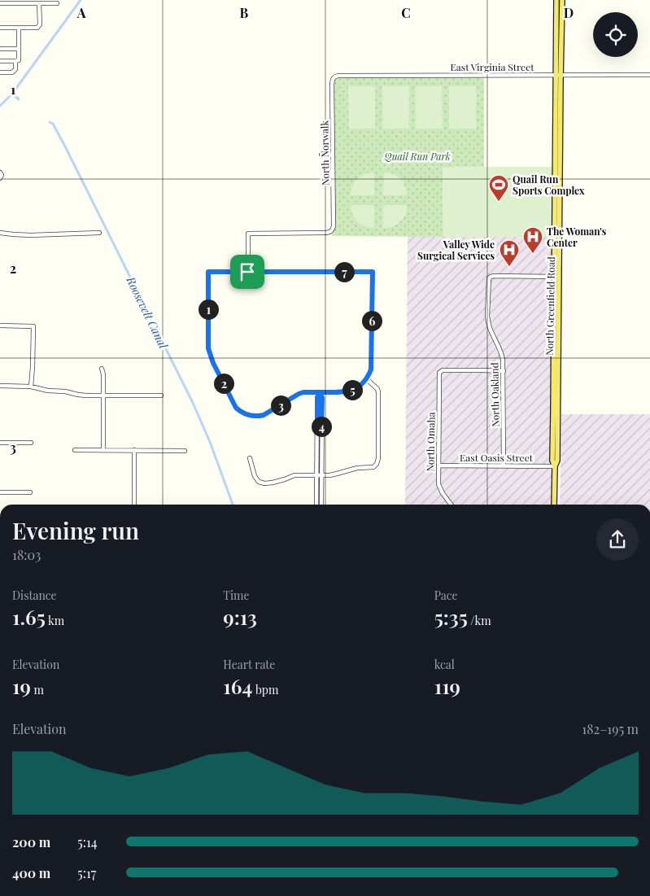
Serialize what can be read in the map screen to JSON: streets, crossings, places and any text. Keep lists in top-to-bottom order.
{
  "streets": {
    "main road": ["North Greenfield Road"],
    "street": [
      "East Virginia Street",
      "North Norwalk",
      "North Oakland",
      "North Omaha",
      "East Oasis Street"
    ]
  },
  "crossings": [
    ["East Virginia Street", "North Norwalk"],
    ["East Virginia Street", "North Greenfield Road"],
    ["North Greenfield Road", "North Oakland"],
    ["North Greenfield Road", "East Oasis Street"],
    ["North Oakland", "North Omaha"],
    ["North Oakland", "East Oasis Street"],
    ["North Omaha", "East Oasis Street"]
  ],
  "water": ["Roosevelt Canal"],
  "parks": ["Quail Run Park"],
  "places": {
    "sports": ["Quail Run Sports Complex"],
    "hospital": ["The Woman's Center", "Valley Wide Surgical Services"]
  },
  "page": {
    "pins": [
      "7",
      "1",
      "6",
      "2",
      "5",
      "3",
      "4"
    ],
    "heading": ["Evening run", "18:03"],
    "stats": [
      ["Distance", "1.65 km"],
      ["Time", "9:13"],
      ["Pace", "5:35 /km"],
      ["Elevation", "19 m"],
      ["Heart rate", "164 bpm"],
      ["kcal", "119"]
    ],
    "chart": ["Elevation", "182–195 m"],
    "list": [
      {
        "name": "200 m",
        "note": "5:14"
      },
      {
        "name": "400 m",
        "note": "5:17"
      }
    ]
  },
  "grid": {
    "columns": [
      "A",
      "B",
      "C",
      "D"
    ],
    "rows": ["1", "2", "3"]
  }
}
